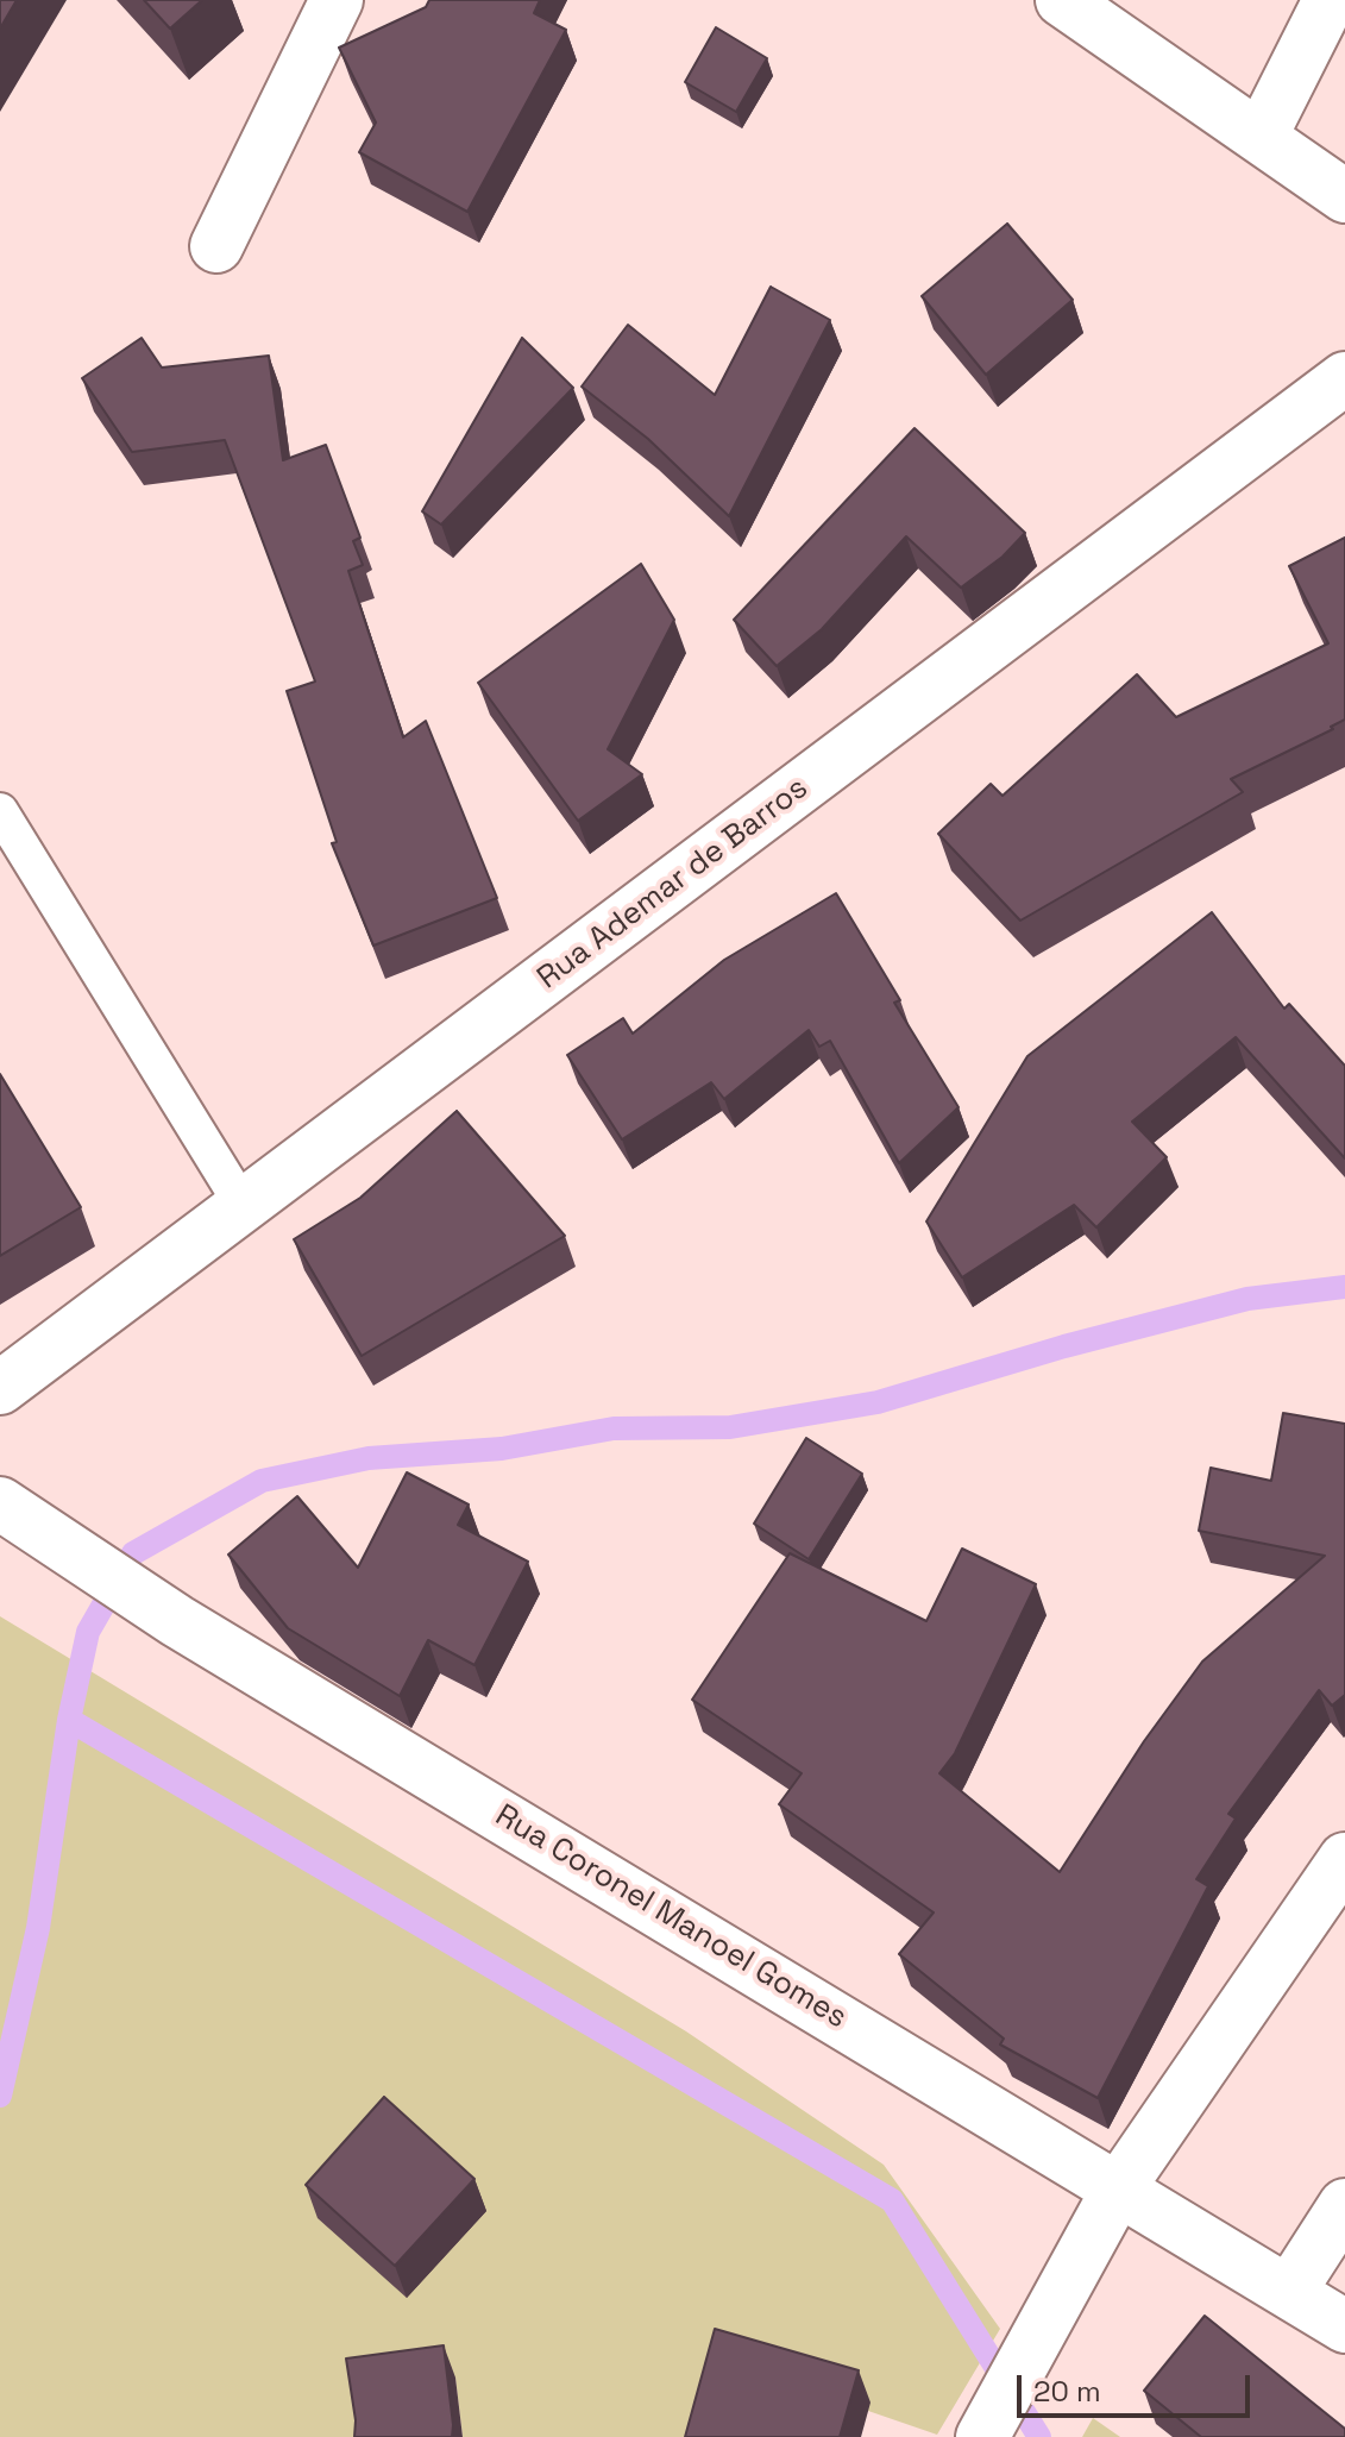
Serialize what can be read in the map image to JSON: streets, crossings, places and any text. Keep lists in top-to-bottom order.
{
  "streets": {
    "street": ["Rua Ademar de Barros", "Rua Coronel Manoel Gomes"]
  },
  "scale_bar": "20 m"
}
